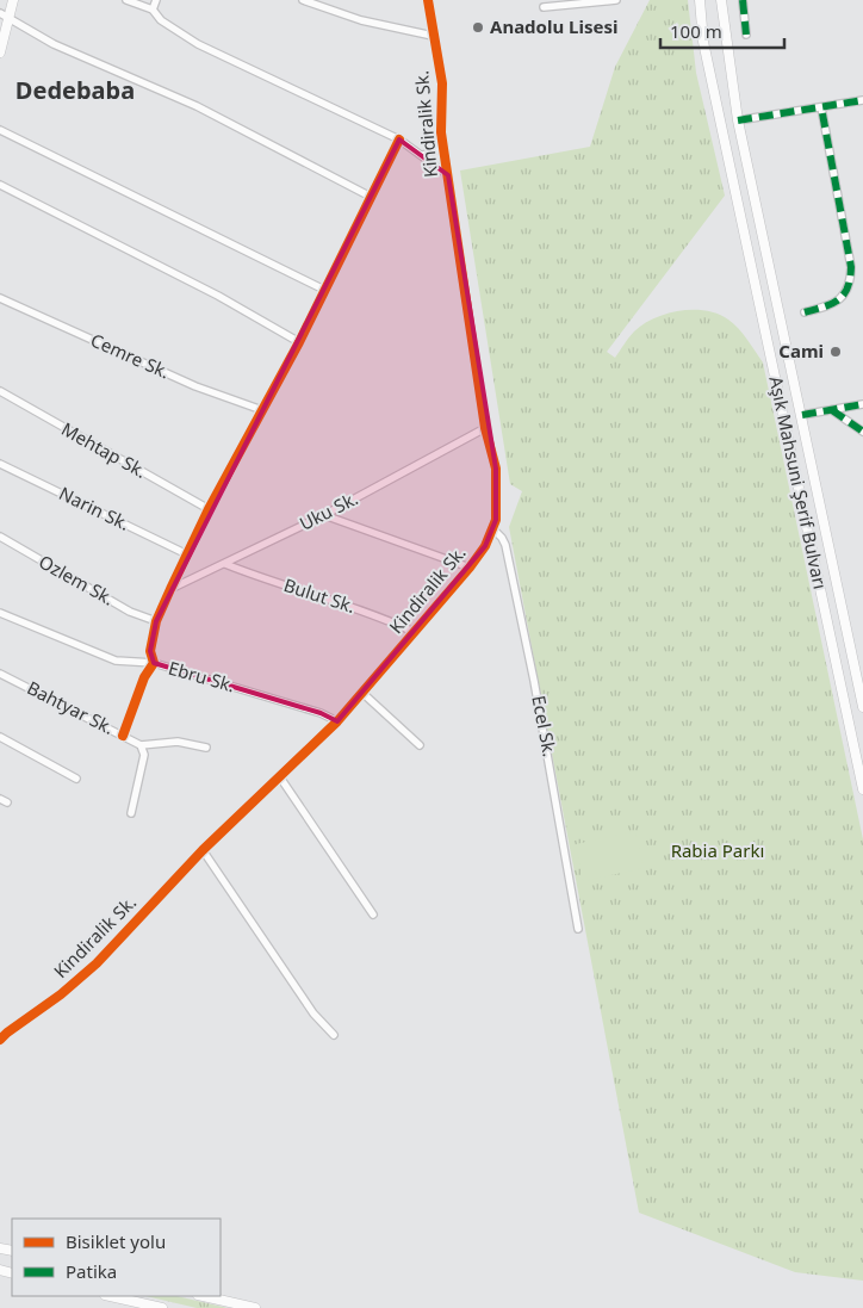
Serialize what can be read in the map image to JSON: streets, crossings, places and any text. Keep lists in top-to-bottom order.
{
  "streets": {
    "main road": ["Aşık Mahsuni Şerif Bulvarı"],
    "street": [
      "Kindiralik Sk.",
      "Cemre Sk.",
      "Mehtap Sk.",
      "Narin Sk.",
      "Uku Sk.",
      "Ozlem Sk.",
      "Bulut Sk.",
      "Ebru Sk.",
      "Bahtyar Sk.",
      "Ecel Sk."
    ]
  },
  "crossings": [
    ["Kindiralik Sk.", "Uku Sk."],
    ["Kindiralik Sk.", "Bulut Sk."],
    ["Kindiralik Sk.", "Ebru Sk."],
    ["Kindiralik Sk.", "Ecel Sk."],
    ["Uku Sk.", "Bulut Sk."]
  ],
  "districts": ["Dedebaba"],
  "parks": ["Rabia Parkı"],
  "places": ["Anadolu Lisesi", "Cami"],
  "legend": ["Bisiklet yolu", "Patika"],
  "scale_bar": "100 m"
}
